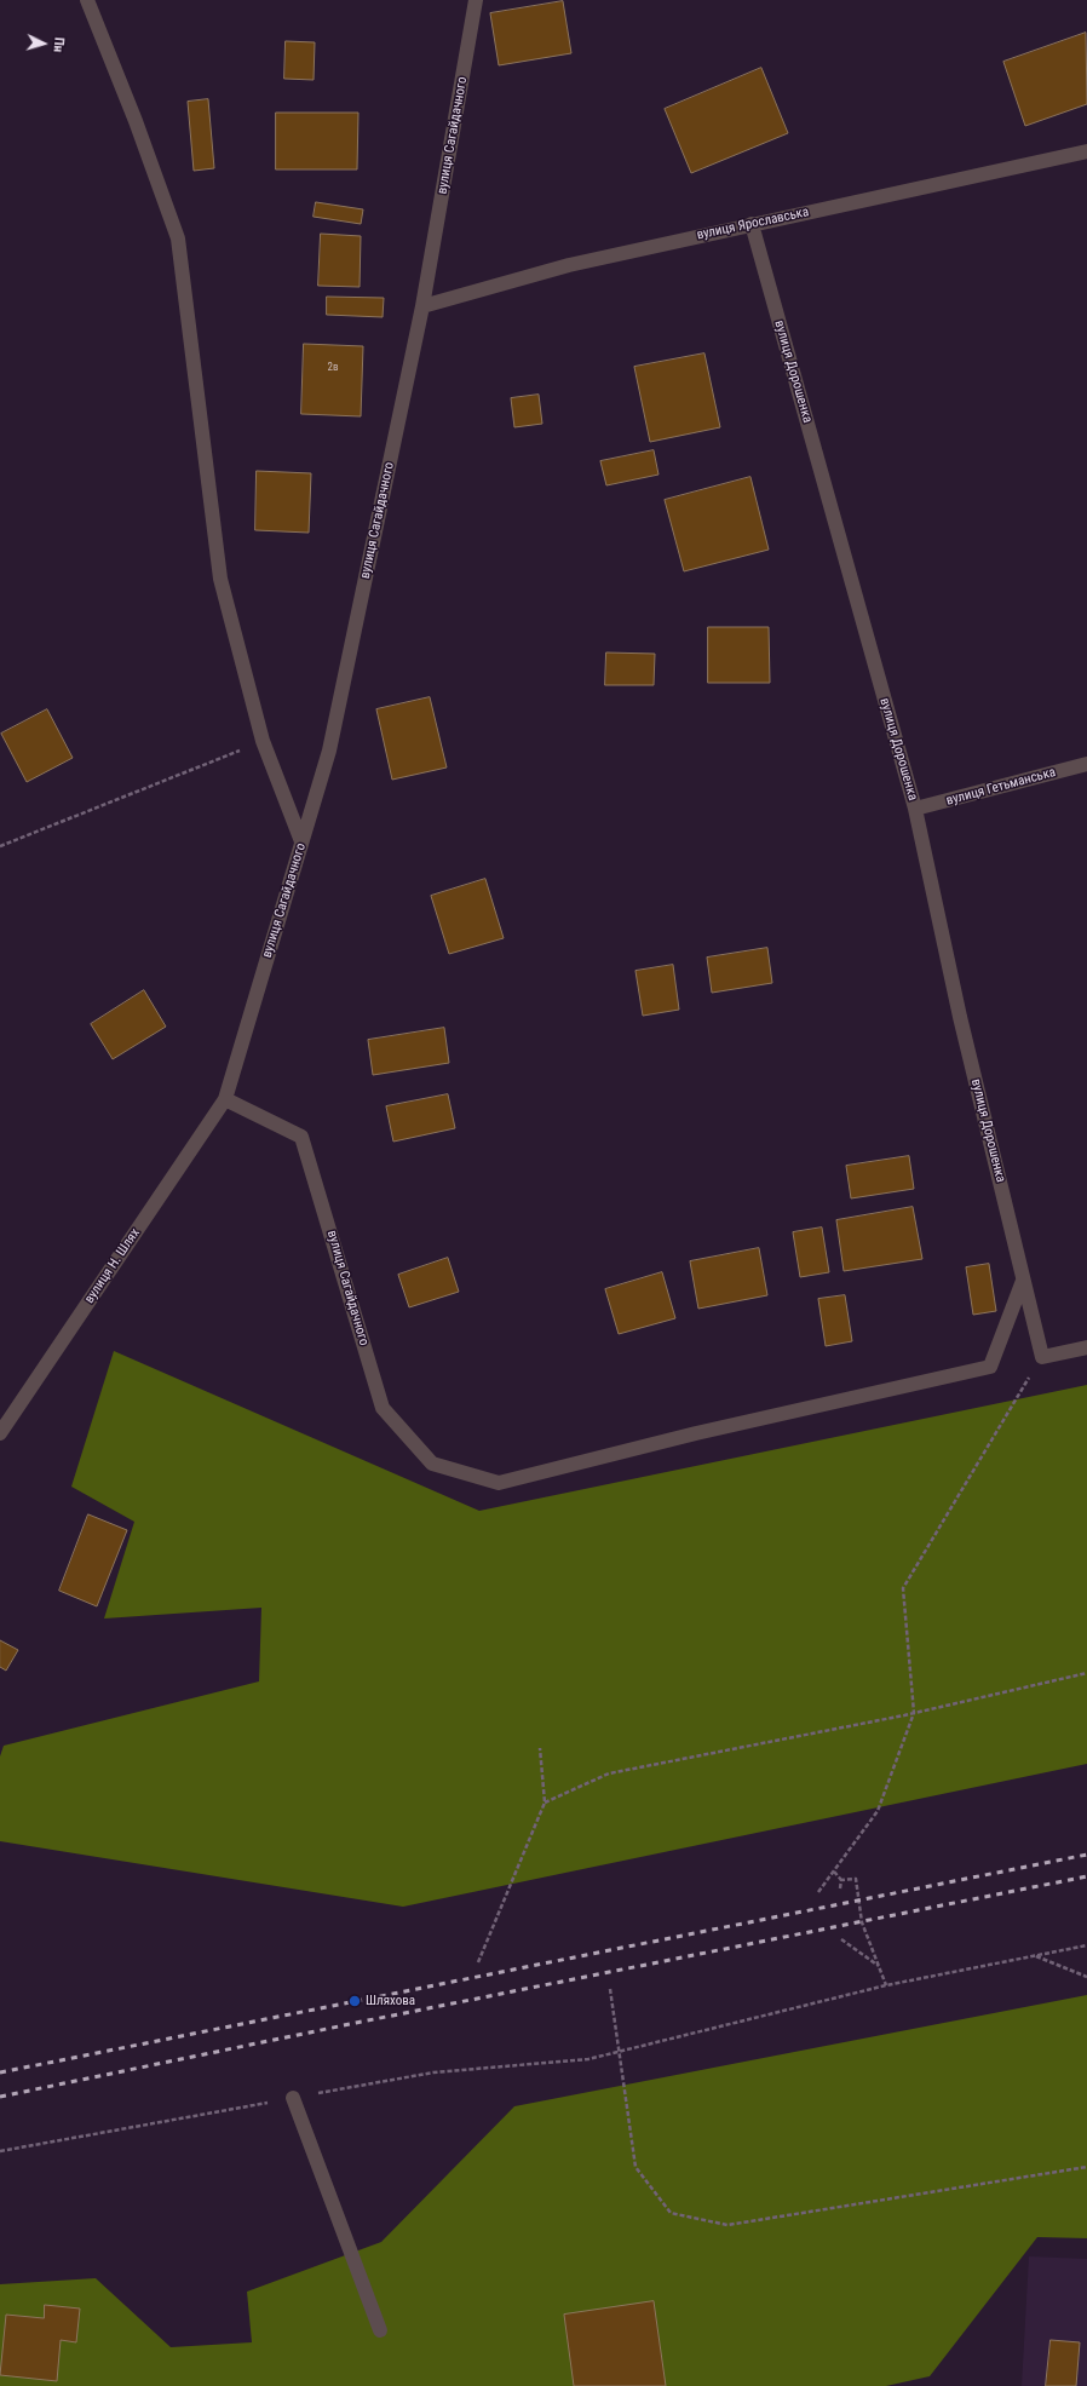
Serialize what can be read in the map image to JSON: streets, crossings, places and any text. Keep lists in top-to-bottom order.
{
  "streets": {
    "street": [
      "вулиця Сагайдачного",
      "вулиця Ярославська",
      "вулиця Дорошенка",
      "вулиця Гетьманська",
      "вулиця Н. Шлях"
    ]
  },
  "crossings": [
    ["вулиця Сагайдачного", "вулиця Ярославська"],
    ["вулиця Сагайдачного", "вулиця Дорошенка"],
    ["вулиця Сагайдачного", "вулиця Н. Шлях"],
    ["вулиця Ярославська", "вулиця Дорошенка"],
    ["вулиця Дорошенка", "вулиця Гетьманська"]
  ],
  "places": ["Шляхова"],
  "house_numbers": ["2в"],
  "north": "right"
}
